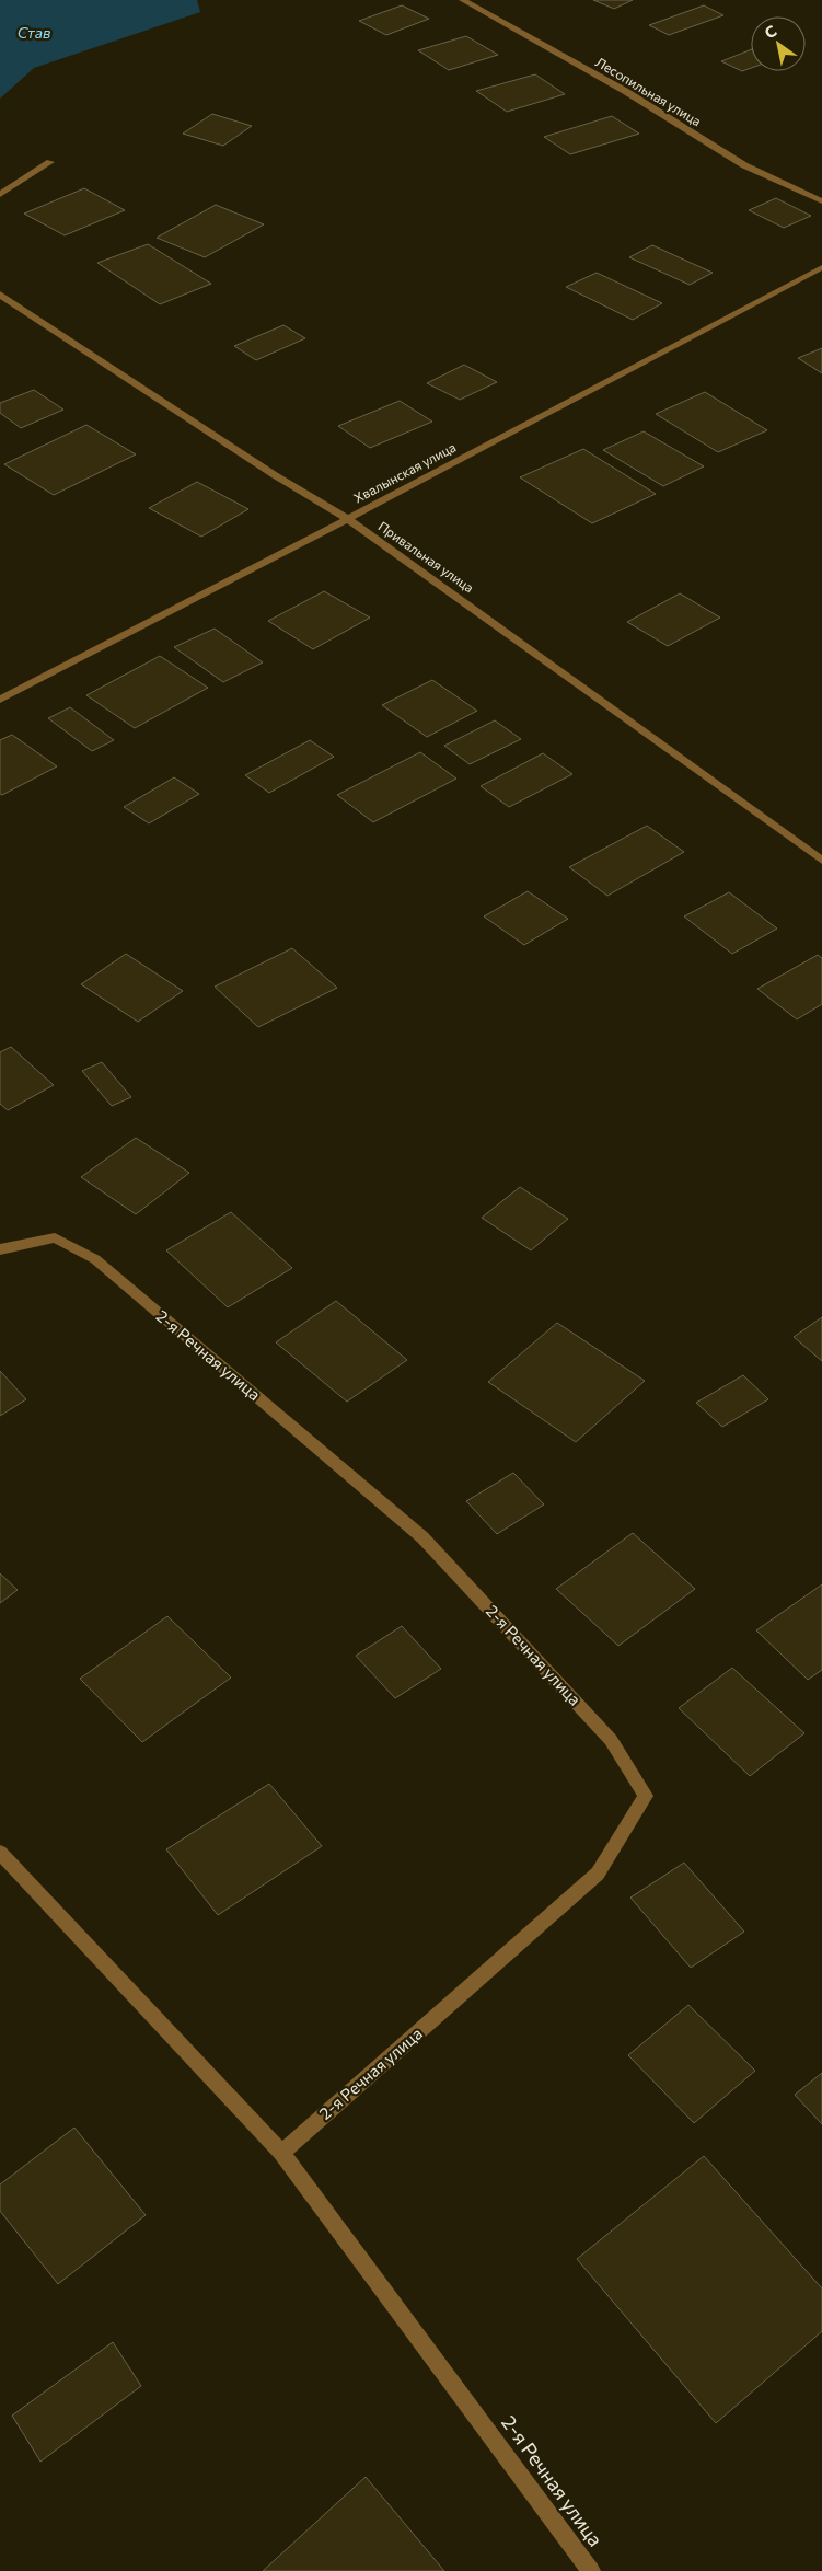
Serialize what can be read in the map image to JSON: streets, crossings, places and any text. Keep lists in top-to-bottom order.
{
  "streets": {
    "street": [
      "Лесопильная улица",
      "Хвалынская улица",
      "Привальная улица",
      "2-я Речная улица"
    ]
  },
  "crossings": [
    ["Хвалынская улица", "Привальная улица"]
  ],
  "water": ["Став"],
  "north": "top left"
}
